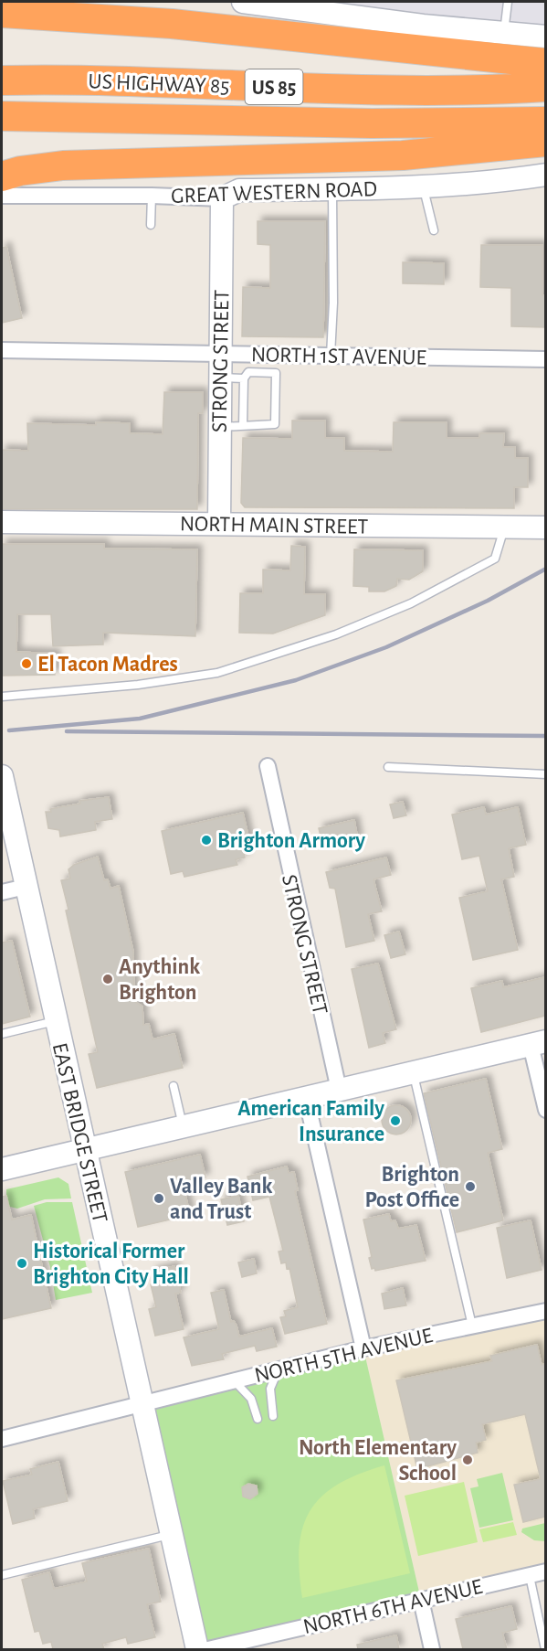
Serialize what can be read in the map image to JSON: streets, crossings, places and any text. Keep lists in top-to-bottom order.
{
  "streets": {
    "highway": ["US HIGHWAY 85", "US 85"],
    "street": [
      "GREAT WESTERN ROAD",
      "NORTH 1ST AVENUE",
      "STRONG STREET",
      "NORTH MAIN STREET",
      "EAST BRIDGE STREET",
      "NORTH 5TH AVENUE",
      "NORTH 6TH AVENUE"
    ]
  },
  "crossings": [
    ["GREAT WESTERN ROAD", "STRONG STREET"],
    ["NORTH 1ST AVENUE", "STRONG STREET"],
    ["STRONG STREET", "NORTH MAIN STREET"],
    ["EAST BRIDGE STREET", "NORTH 5TH AVENUE"]
  ],
  "places": [
    "El Tacon Madres",
    "Brighton Armory",
    "Anythink Brighton",
    "American Family Insurance",
    "Brighton Post Office",
    "Valley Bank and Trust",
    "Historical Former Brighton City Hall",
    "North Elementary School"
  ]
}
